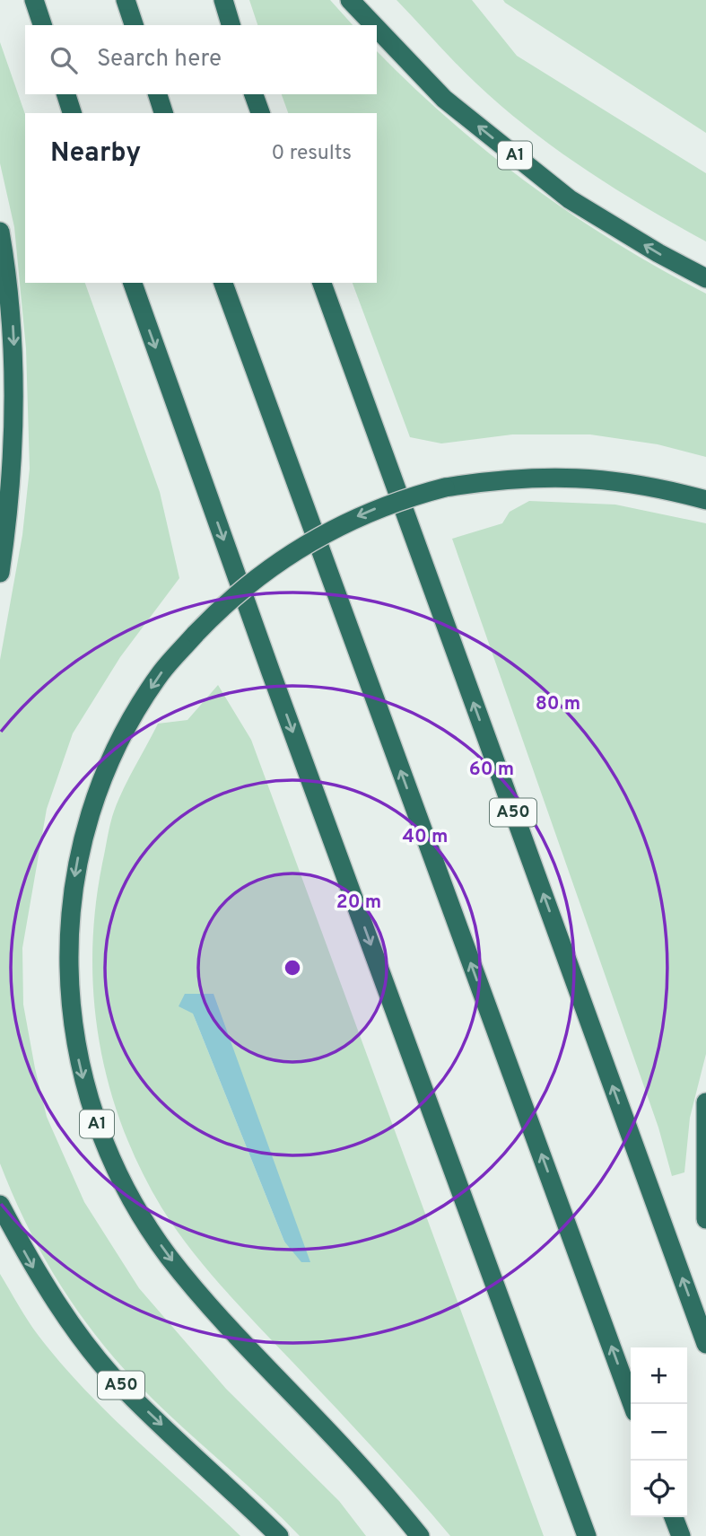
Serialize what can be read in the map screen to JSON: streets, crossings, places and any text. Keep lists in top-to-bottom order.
{
  "streets": {
    "highway": ["A1", "A50"]
  },
  "page": {
    "search": "Search here",
    "heading": ["Nearby", "0 results"],
    "map_buttons": ["+", "−"]
  },
  "rings": [
    "80 m",
    "60 m",
    "40 m",
    "20 m"
  ]
}
